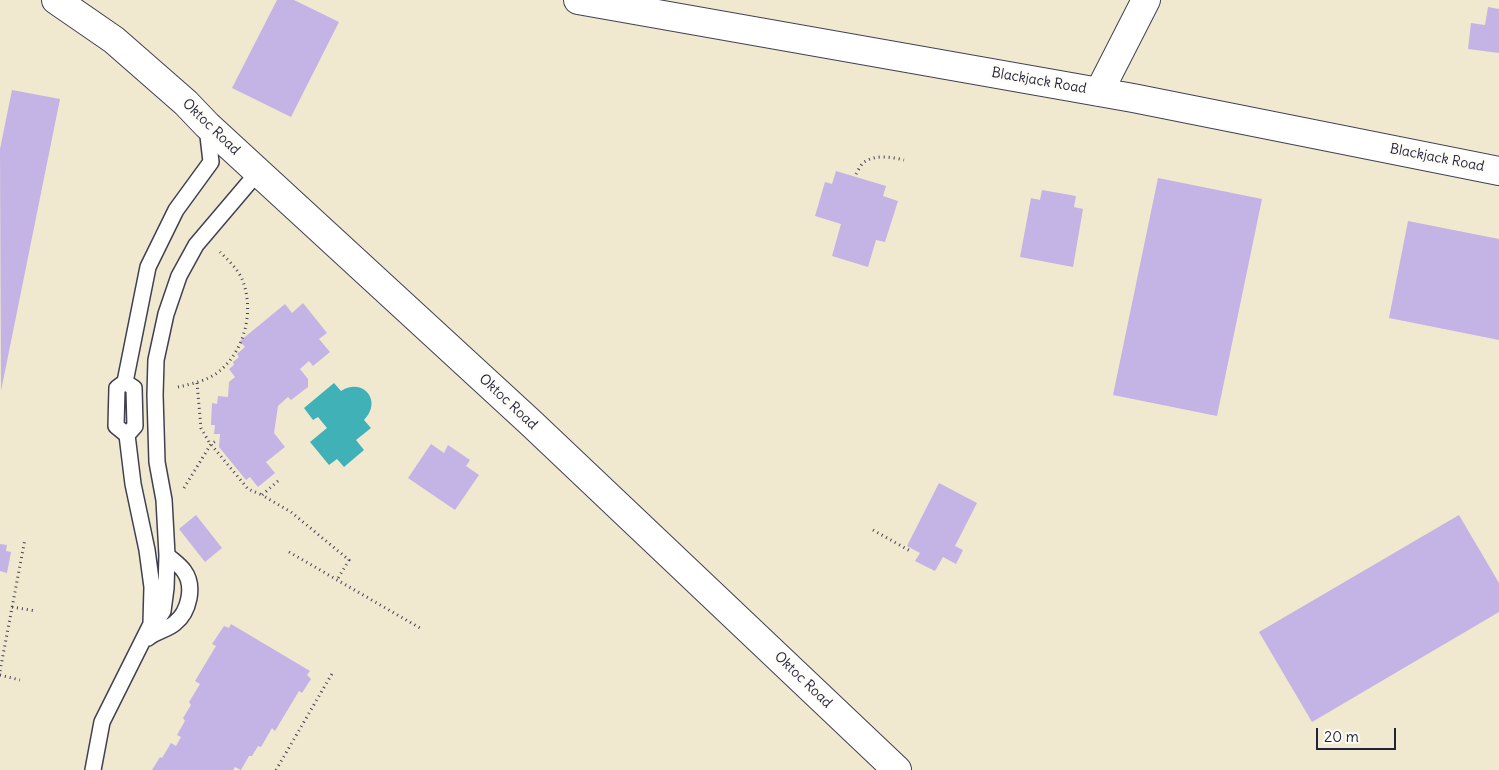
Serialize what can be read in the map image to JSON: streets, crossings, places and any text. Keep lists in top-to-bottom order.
{
  "streets": {
    "street": ["Blackjack Road", "Oktoc Road"]
  },
  "scale_bar": "20 m"
}
